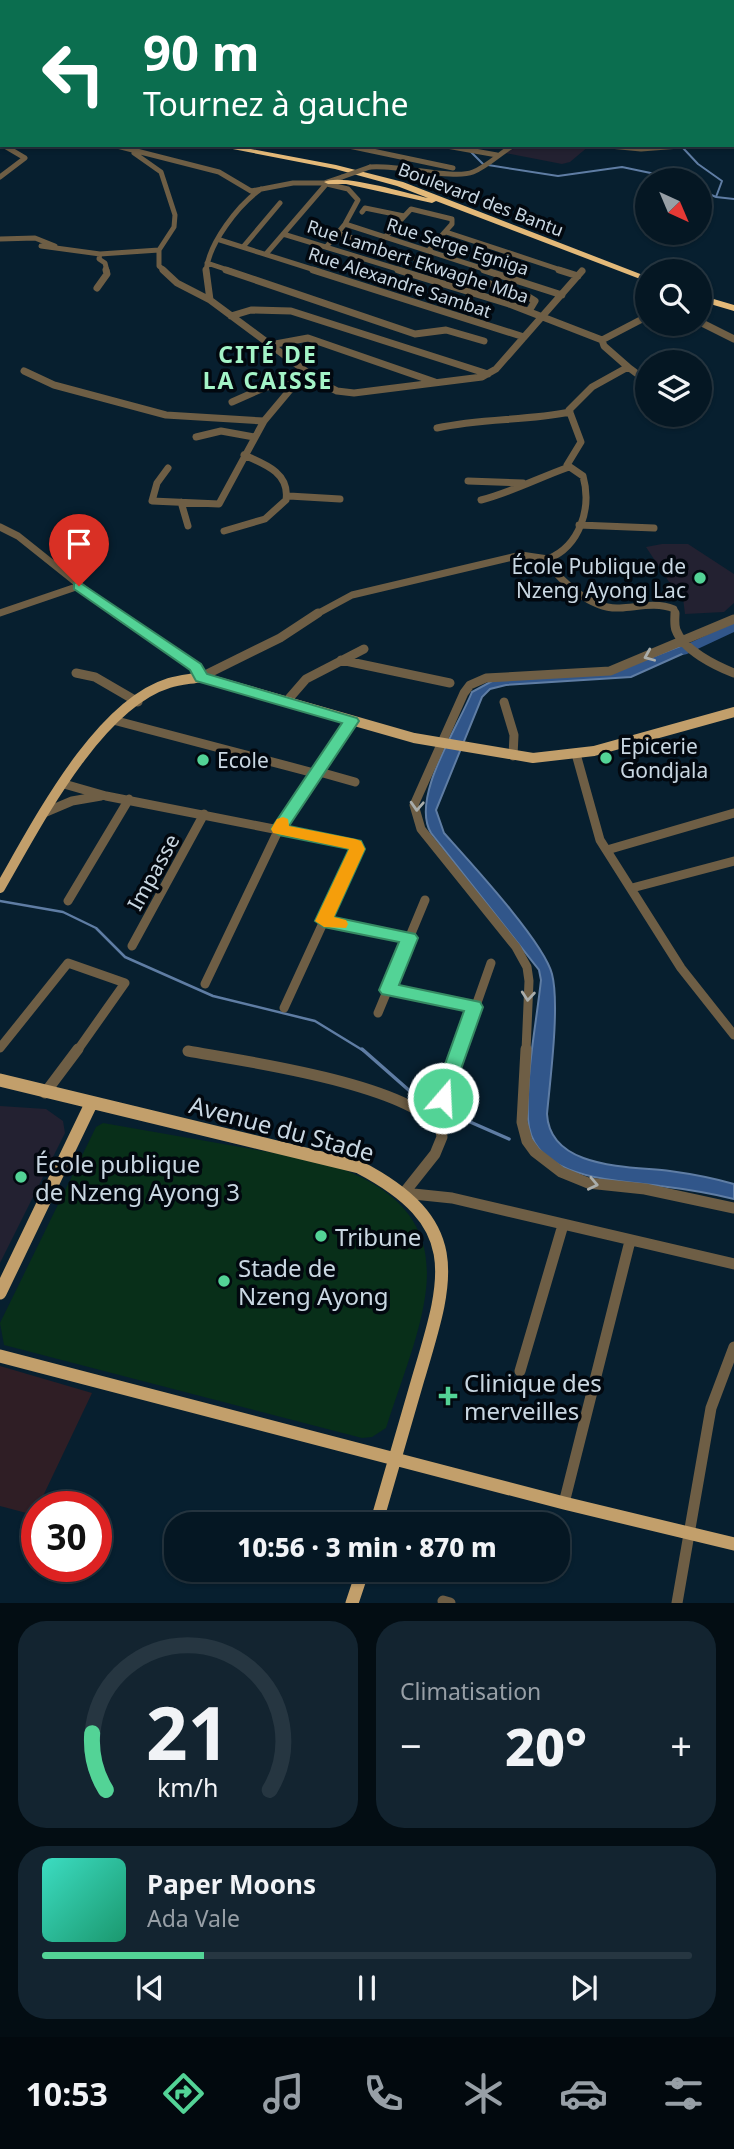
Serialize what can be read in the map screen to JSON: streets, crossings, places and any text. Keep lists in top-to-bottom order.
{
  "streets": {
    "highway": ["Boulevard des Bantu"],
    "main road": ["Avenue du Stade"],
    "street": [
      "Rue Serge Egniga",
      "Rue Lambert Ekwaghe Mba",
      "Rue Alexandre Sambat",
      "Impasse"
    ]
  },
  "districts": ["CITÉ DE LA CAISSE"],
  "places": {
    "other": [
      "École Publique de Nzeng Ayong Lac",
      "Epicerie Gondjala",
      "Ecole",
      "École publique de Nzeng Ayong 3",
      "Tribune",
      "Stade de Nzeng Ayong"
    ],
    "health": ["Clinique des merveilles"]
  },
  "north": "bottom right",
  "page": {
    "turn": ["90 m", "Tournez à gauche"],
    "limit": "30",
    "trip": "10:56 · 3 min · 870 m",
    "tile": "Climatisation",
    "heat": ["−", "20°", "+"],
    "song": ["Paper Moons", "Ada Vale"],
    "tabs": "10:53",
    "gauge": ["21", "km/h"]
  }
}
